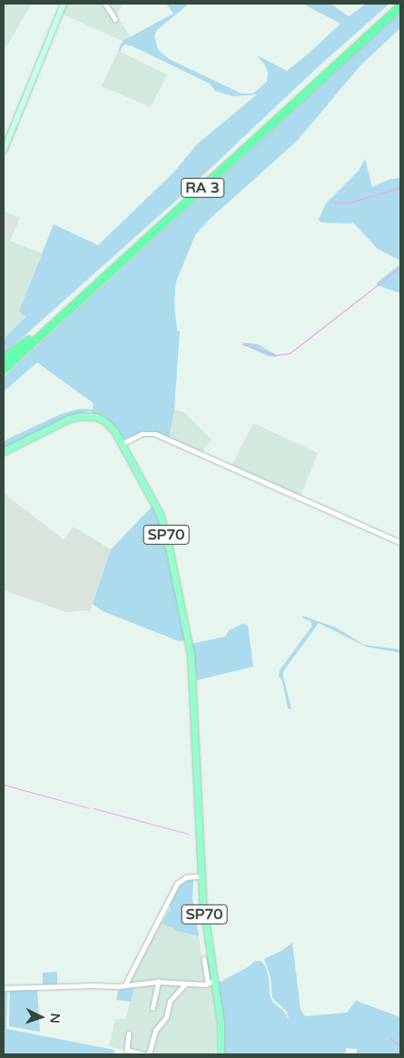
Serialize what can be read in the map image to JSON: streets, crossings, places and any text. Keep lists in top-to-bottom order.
{
  "streets": {
    "highway": ["RA 3"],
    "main road": ["SP70"]
  },
  "north": "right"
}
